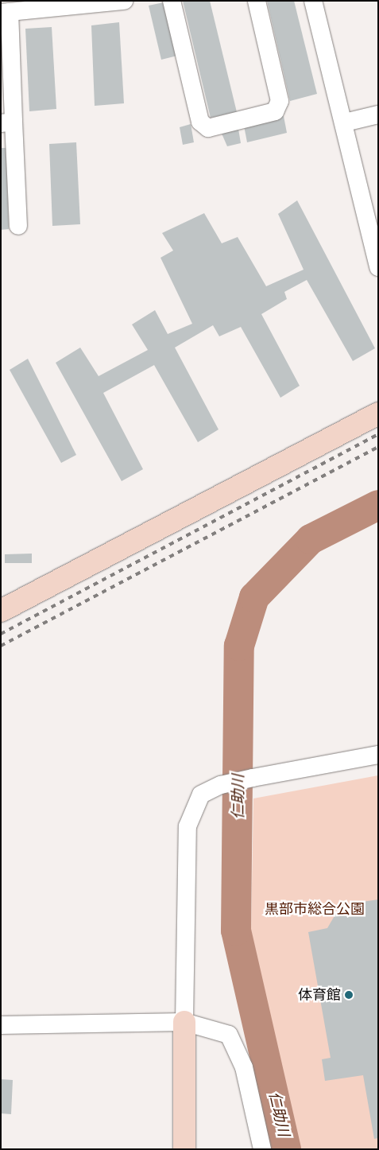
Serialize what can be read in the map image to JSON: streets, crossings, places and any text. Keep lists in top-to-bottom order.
{
  "water": ["仁助川"],
  "parks": ["黒部市総合公園"],
  "places": ["体育館"]
}
